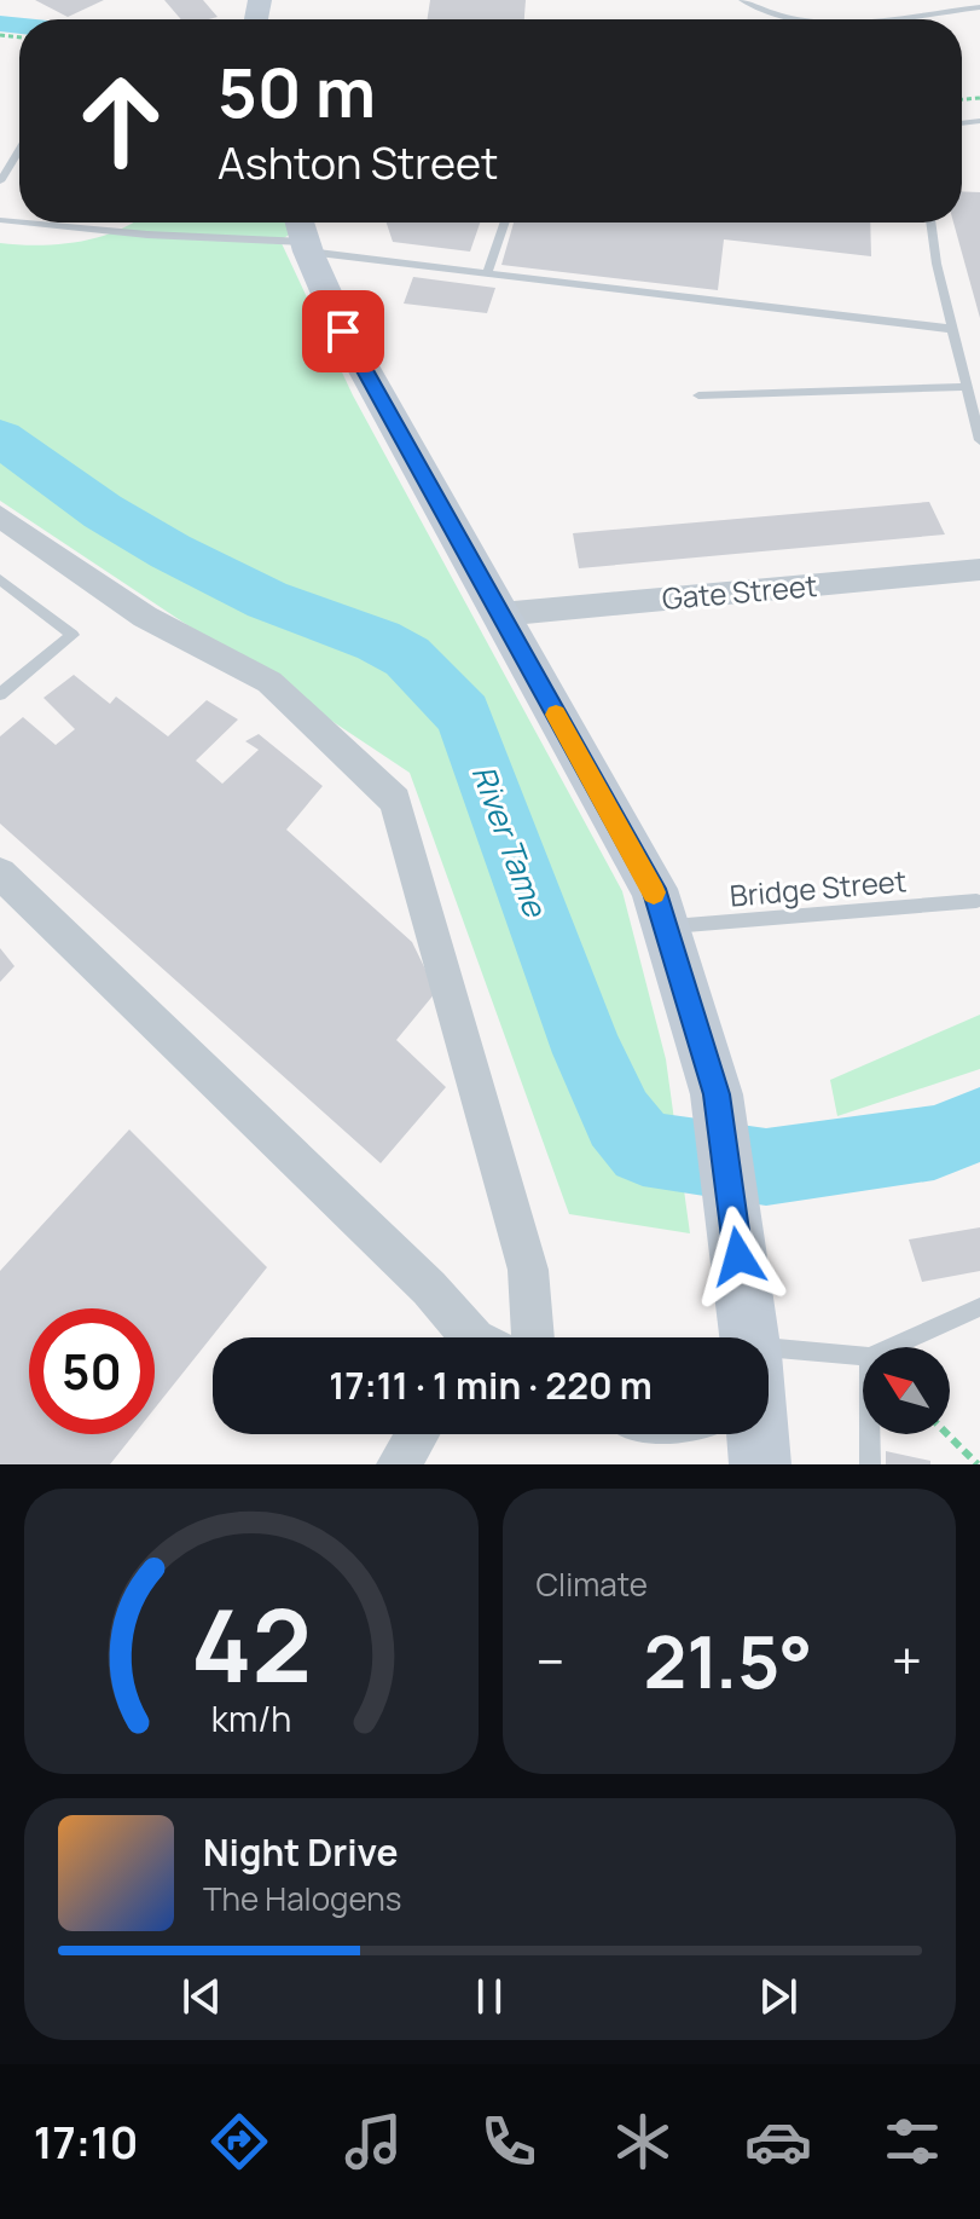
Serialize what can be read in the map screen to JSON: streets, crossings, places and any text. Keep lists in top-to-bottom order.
{
  "streets": {
    "street": ["Gate Street"],
    "lane": ["Bridge Street"]
  },
  "water": ["River Tame"],
  "north": "top left",
  "page": {
    "turn": ["50 m", "Ashton Street"],
    "limit": "50",
    "trip": "17:11 · 1 min · 220 m",
    "tile": "Climate",
    "heat": ["−", "21.5°", "+"],
    "song": ["Night Drive", "The Halogens"],
    "tabs": "17:10",
    "gauge": ["42", "km/h"]
  }
}
